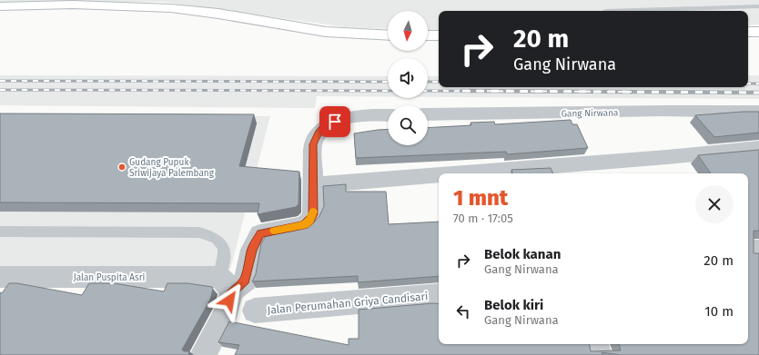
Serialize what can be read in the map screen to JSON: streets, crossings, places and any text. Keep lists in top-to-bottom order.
{
  "streets": {
    "street": ["Gang Nirwana", "Jalan Puspita Asri", "Jalan Perumahan Griya Candisari"]
  },
  "places": ["Gudang Pupuk Sriwijaya Palembang"],
  "north": "bottom",
  "page": {
    "turn": ["20 m", "Gang Nirwana"],
    "heading": ["1 mnt", "70 m · 17:05"],
    "list": [
      {
        "name": "Belok kanan",
        "note": "Gang Nirwana",
        "value": "20 m"
      },
      {
        "name": "Belok kiri",
        "note": "Gang Nirwana",
        "value": "10 m"
      }
    ]
  }
}
